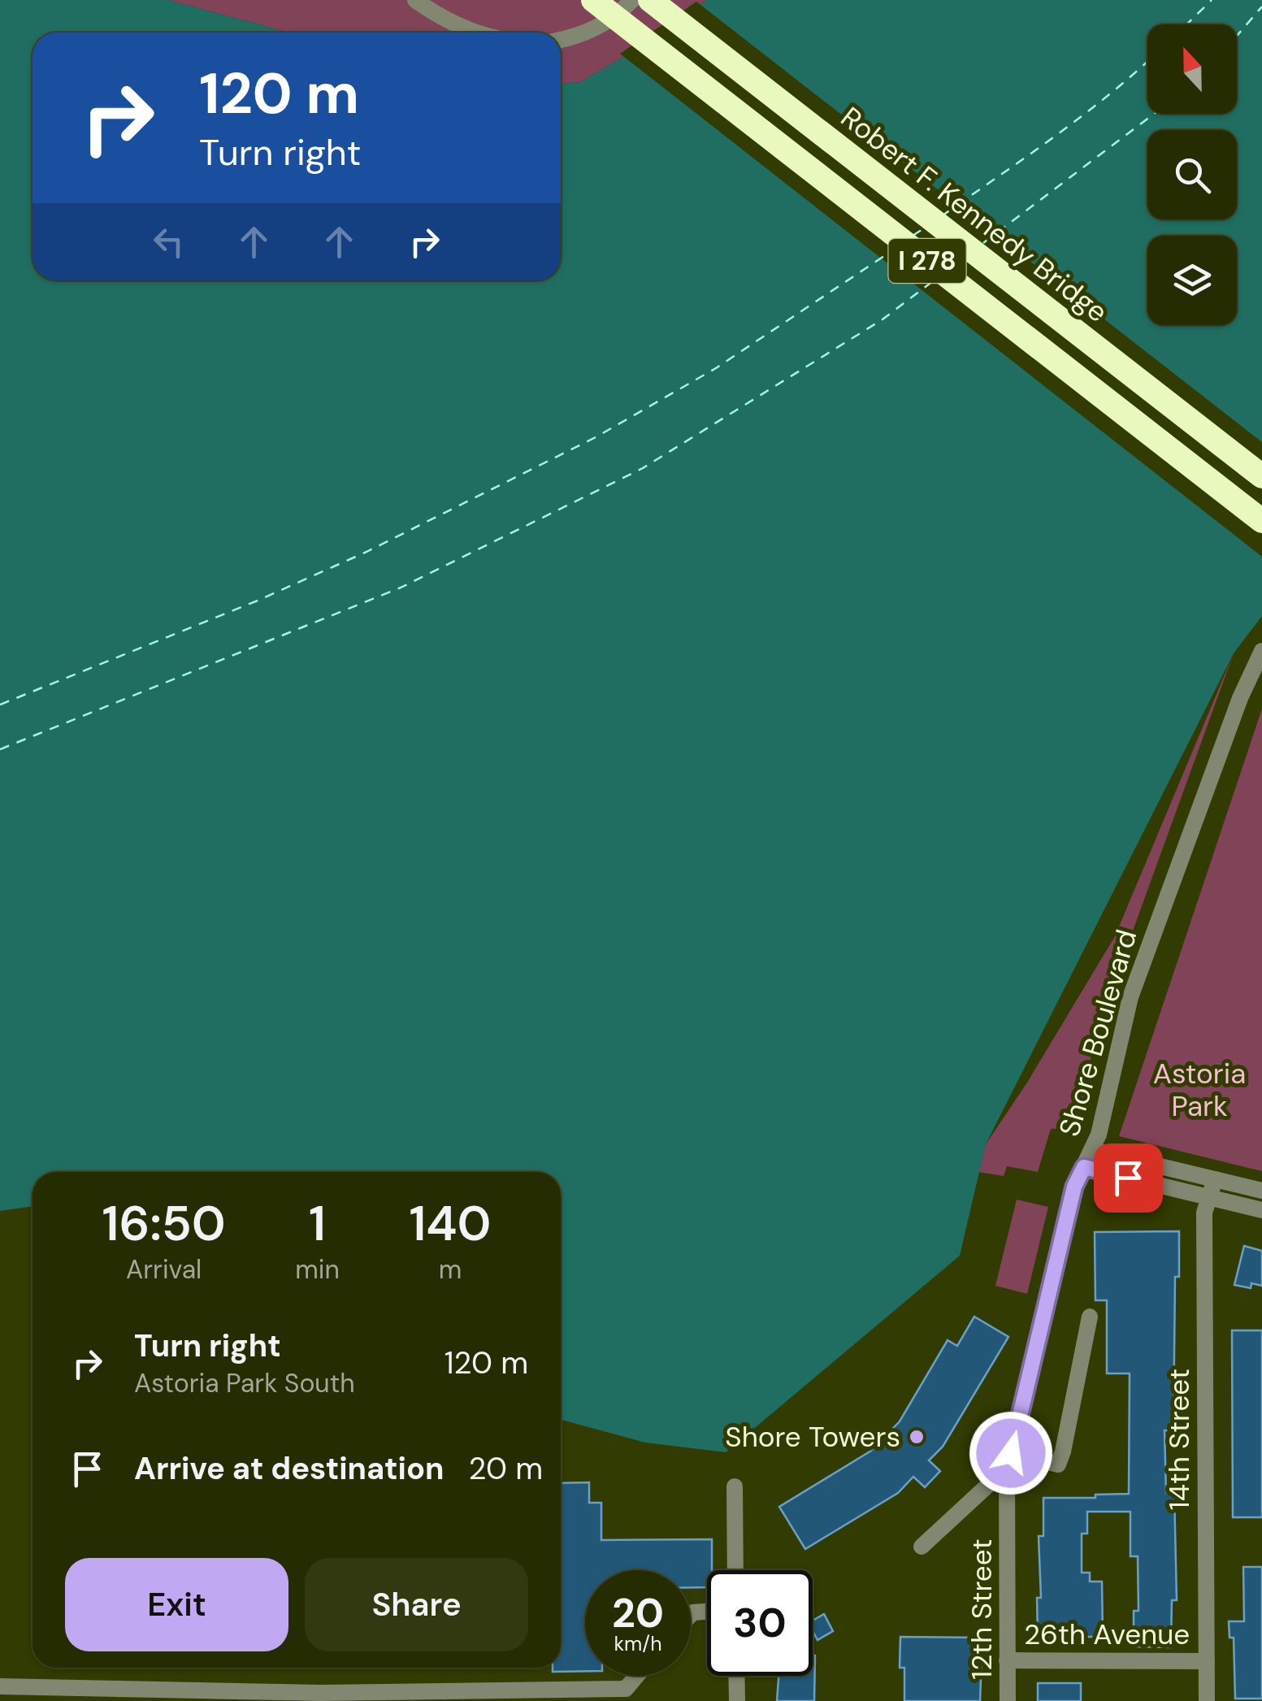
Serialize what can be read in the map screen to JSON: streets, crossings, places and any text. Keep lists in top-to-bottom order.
{
  "streets": {
    "highway": ["Robert F. Kennedy Bridge", "I 278"],
    "street": [
      "Shore Boulevard",
      "14th Street",
      "12th Street",
      "26th Avenue"
    ]
  },
  "crossings": [
    ["Shore Boulevard", "12th Street"],
    ["14th Street", "26th Avenue"],
    ["12th Street", "26th Avenue"]
  ],
  "parks": ["Astoria Park"],
  "places": ["Shore Towers"],
  "north": "top",
  "page": {
    "turn": ["120 m", "Turn right"],
    "eta": [
      "16:50",
      "Arrival",
      "1",
      "min",
      "140",
      "m"
    ],
    "list": [
      {
        "name": "Turn right",
        "note": "Astoria Park South",
        "value": "120 m"
      },
      {
        "name": "Arrive at destination",
        "value": "20 m"
      }
    ],
    "buttons": ["Exit", "Share"],
    "speed": "20 km/h",
    "limit": "30"
  }
}
